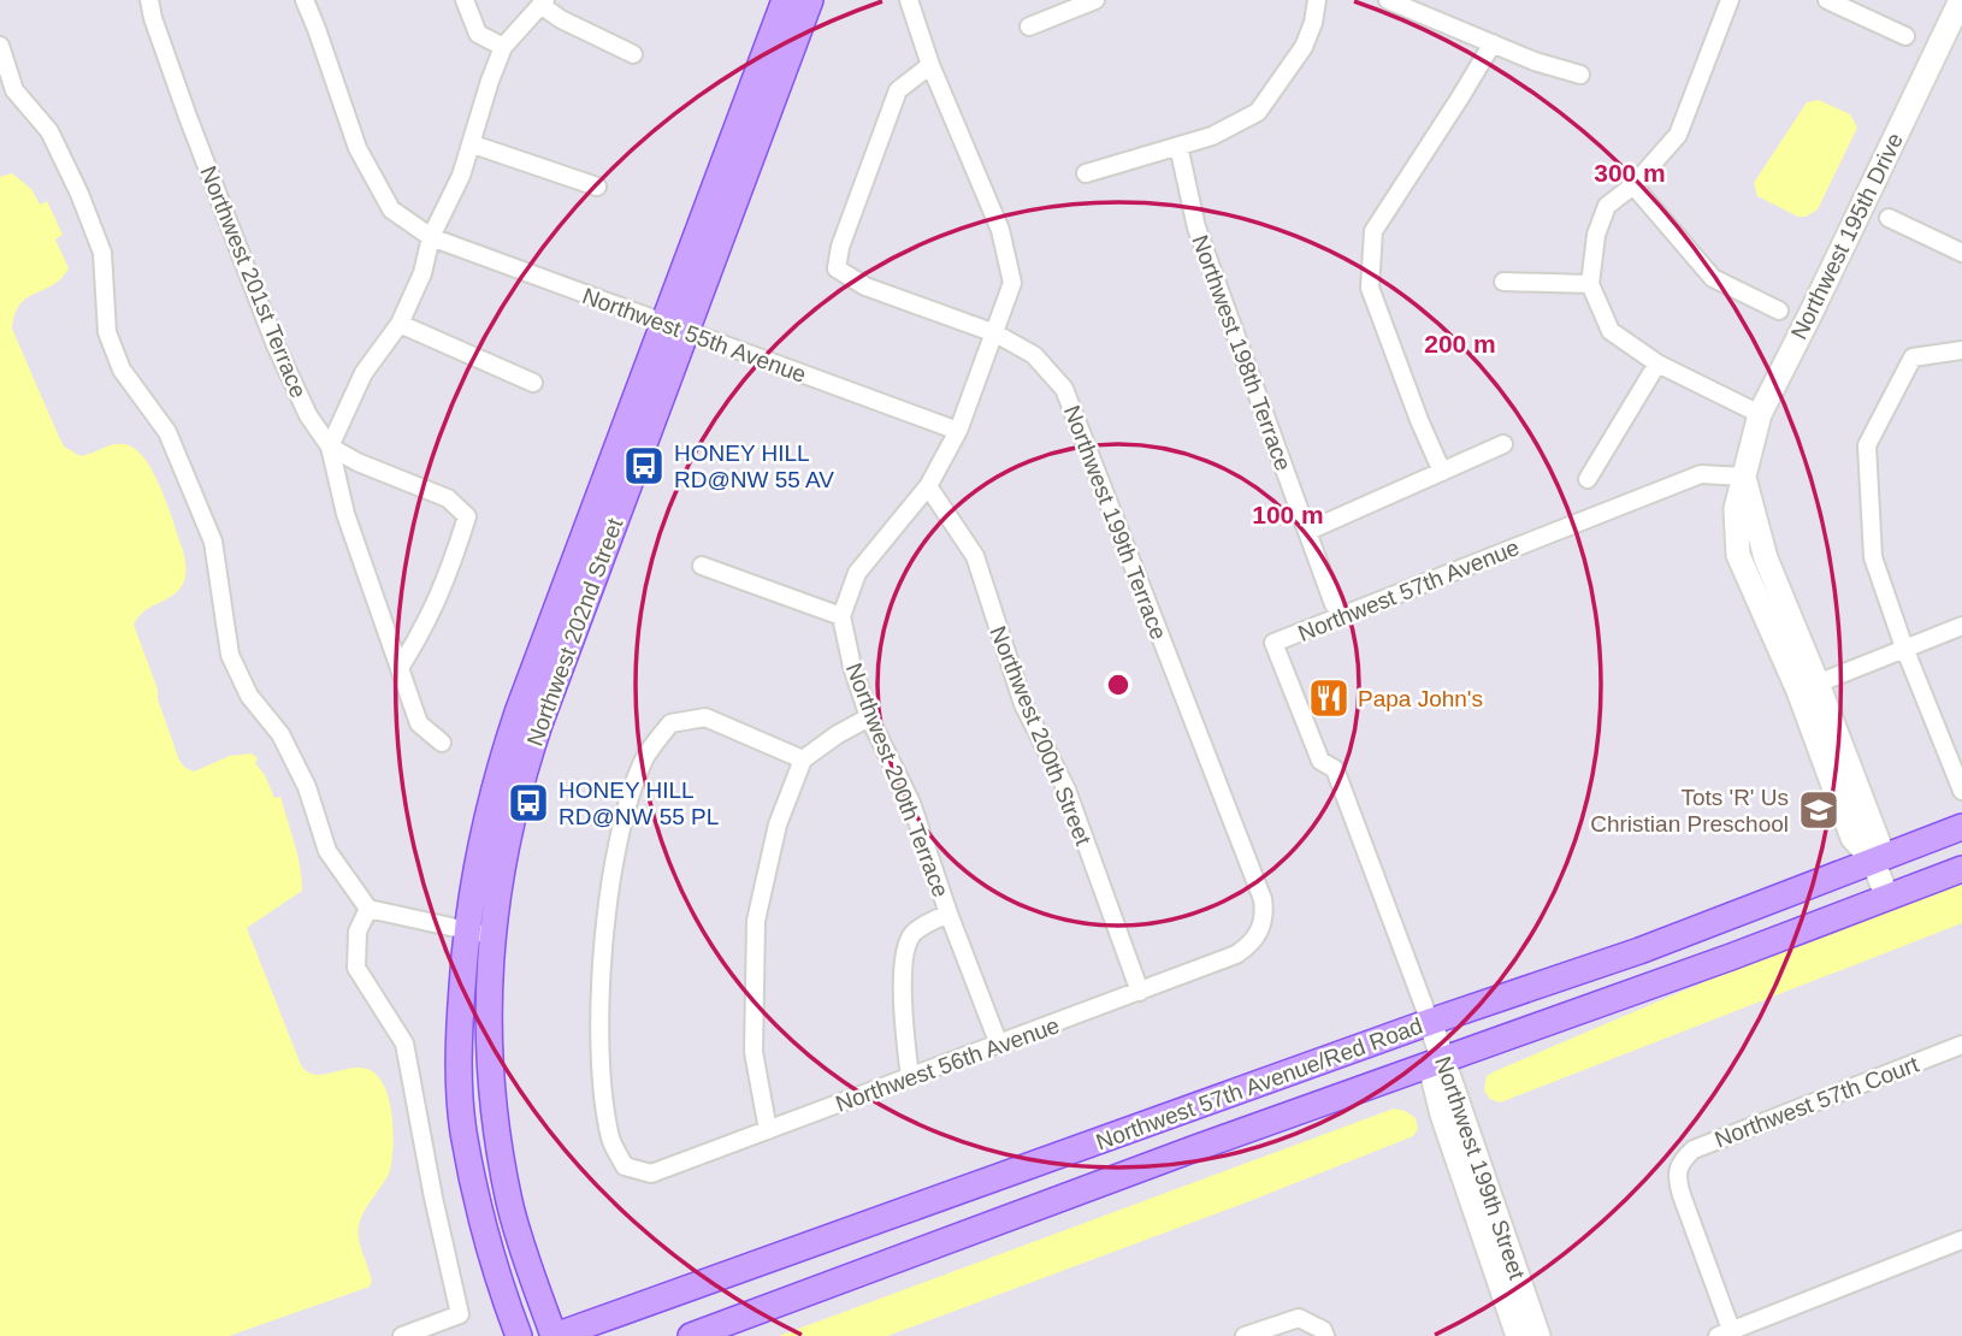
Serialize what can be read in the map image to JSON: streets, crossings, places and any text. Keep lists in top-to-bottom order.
{
  "streets": {
    "main road": ["Northwest 202nd Street", "Northwest 57th Avenue/Red Road"],
    "street": [
      "Northwest 195th Drive",
      "Northwest 201st Terrace",
      "Northwest 55th Avenue",
      "Northwest 198th Terrace",
      "Northwest 199th Terrace",
      "Northwest 57th Avenue",
      "Northwest 200th Street",
      "Northwest 200th Terrace",
      "Northwest 56th Avenue",
      "Northwest 57th Court",
      "Northwest 199th Street"
    ]
  },
  "crossings": [
    ["Northwest 195th Drive", "Northwest 57th Avenue"],
    ["Northwest 195th Drive", "Northwest 57th Avenue/Red Road"],
    ["Northwest 55th Avenue", "Northwest 202nd Street"],
    ["Northwest 199th Terrace", "Northwest 56th Avenue"],
    ["Northwest 57th Avenue", "Northwest 57th Avenue/Red Road"],
    ["Northwest 57th Avenue", "Northwest 199th Street"],
    ["Northwest 202nd Street", "Northwest 57th Avenue/Red Road"],
    ["Northwest 200th Street", "Northwest 56th Avenue"],
    ["Northwest 200th Terrace", "Northwest 56th Avenue"],
    ["Northwest 57th Avenue/Red Road", "Northwest 199th Street"]
  ],
  "places": {
    "bus stop": ["HONEY HILL RD@NW 55 AV", "HONEY HILL RD@NW 55 PL"],
    "restaurant": ["Papa John's"],
    "school or university": ["Tots 'R' Us Christian Preschool"]
  },
  "rings": ["300 m", "200 m", "100 m"]
}
